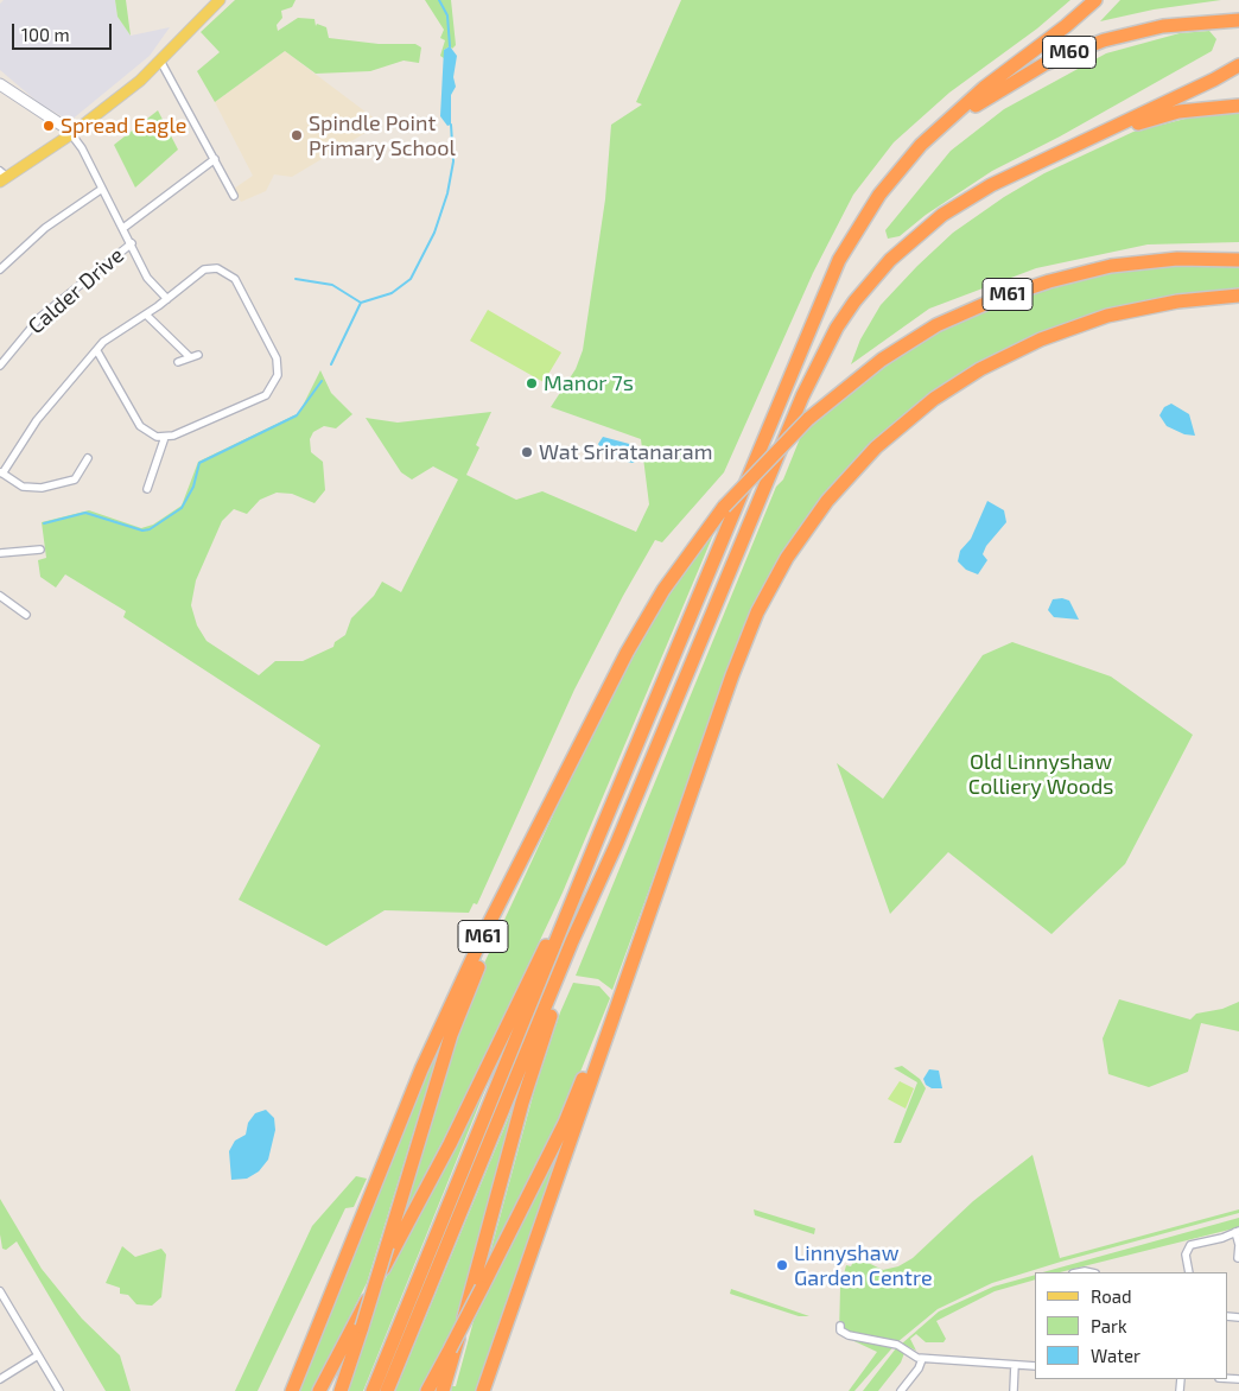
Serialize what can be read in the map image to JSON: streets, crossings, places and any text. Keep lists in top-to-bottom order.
{
  "streets": {
    "highway": ["M60", "M61"],
    "street": ["Calder Drive"]
  },
  "parks": ["Old Linnyshaw Colliery Woods"],
  "places": [
    "Spread Eagle",
    "Spindle Point Primary School",
    "Manor 7s",
    "Wat Sriratanaram",
    "Linnyshaw Garden Centre"
  ],
  "legend": ["Road", "Park", "Water"],
  "scale_bar": "100 m"
}
